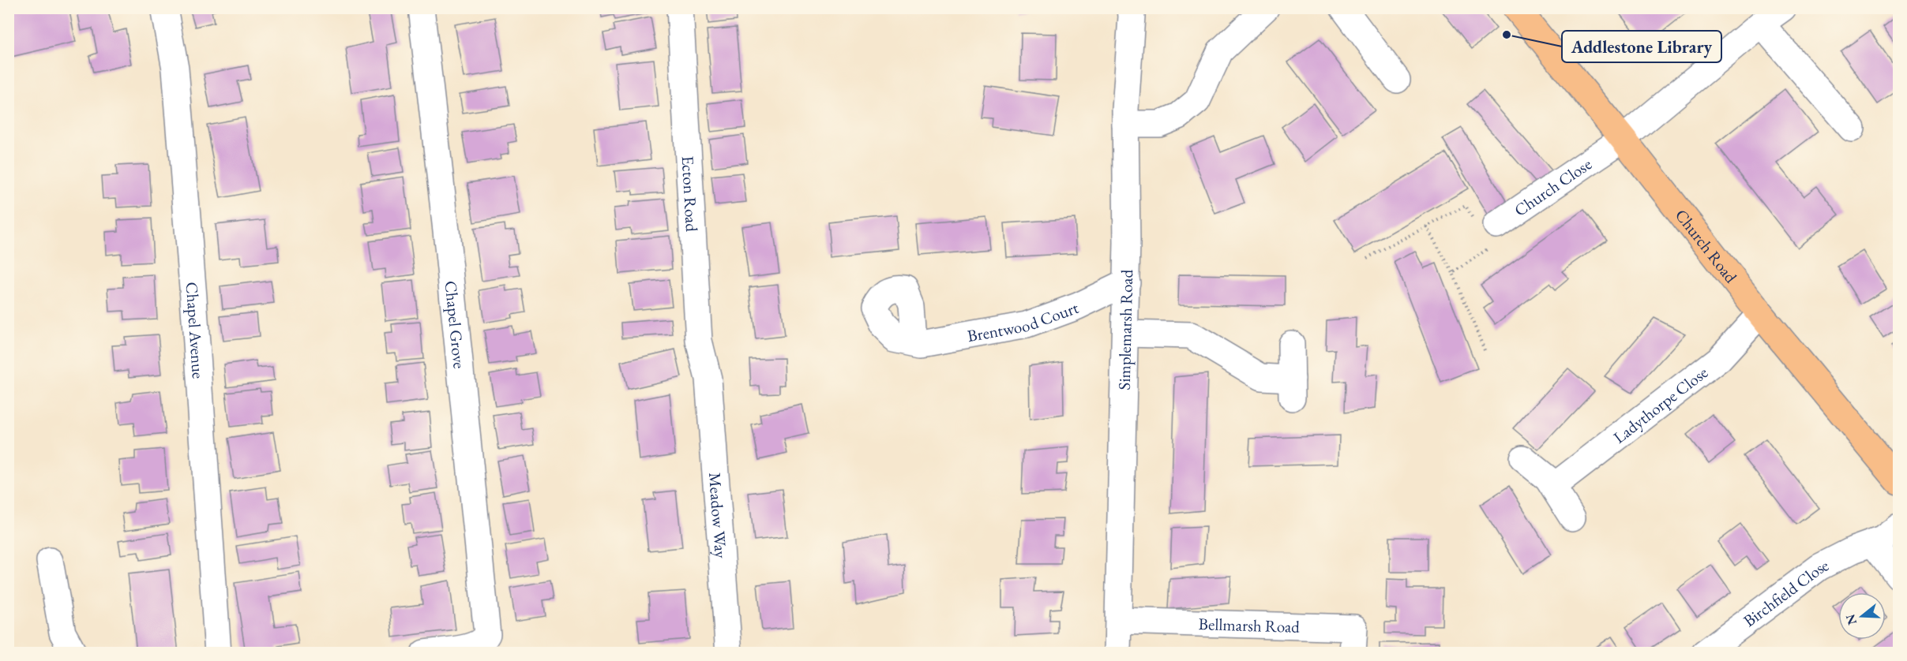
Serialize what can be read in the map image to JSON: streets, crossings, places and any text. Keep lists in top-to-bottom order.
{
  "streets": {
    "main road": ["Church Road"],
    "street": [
      "Church Close",
      "Ecton Road",
      "Brentwood Court",
      "Chapel Grove",
      "Chapel Avenue",
      "Simplemarsh Road",
      "Ladythorpe Close",
      "Meadow Way",
      "Birchfield Close",
      "Bellmarsh Road"
    ]
  },
  "crossings": [
    ["Church Close", "Church Road"],
    ["Ecton Road", "Meadow Way"],
    ["Church Road", "Ladythorpe Close"],
    ["Brentwood Court", "Simplemarsh Road"],
    ["Simplemarsh Road", "Bellmarsh Road"]
  ],
  "places": ["Addlestone Library"],
  "north": "left"
}
